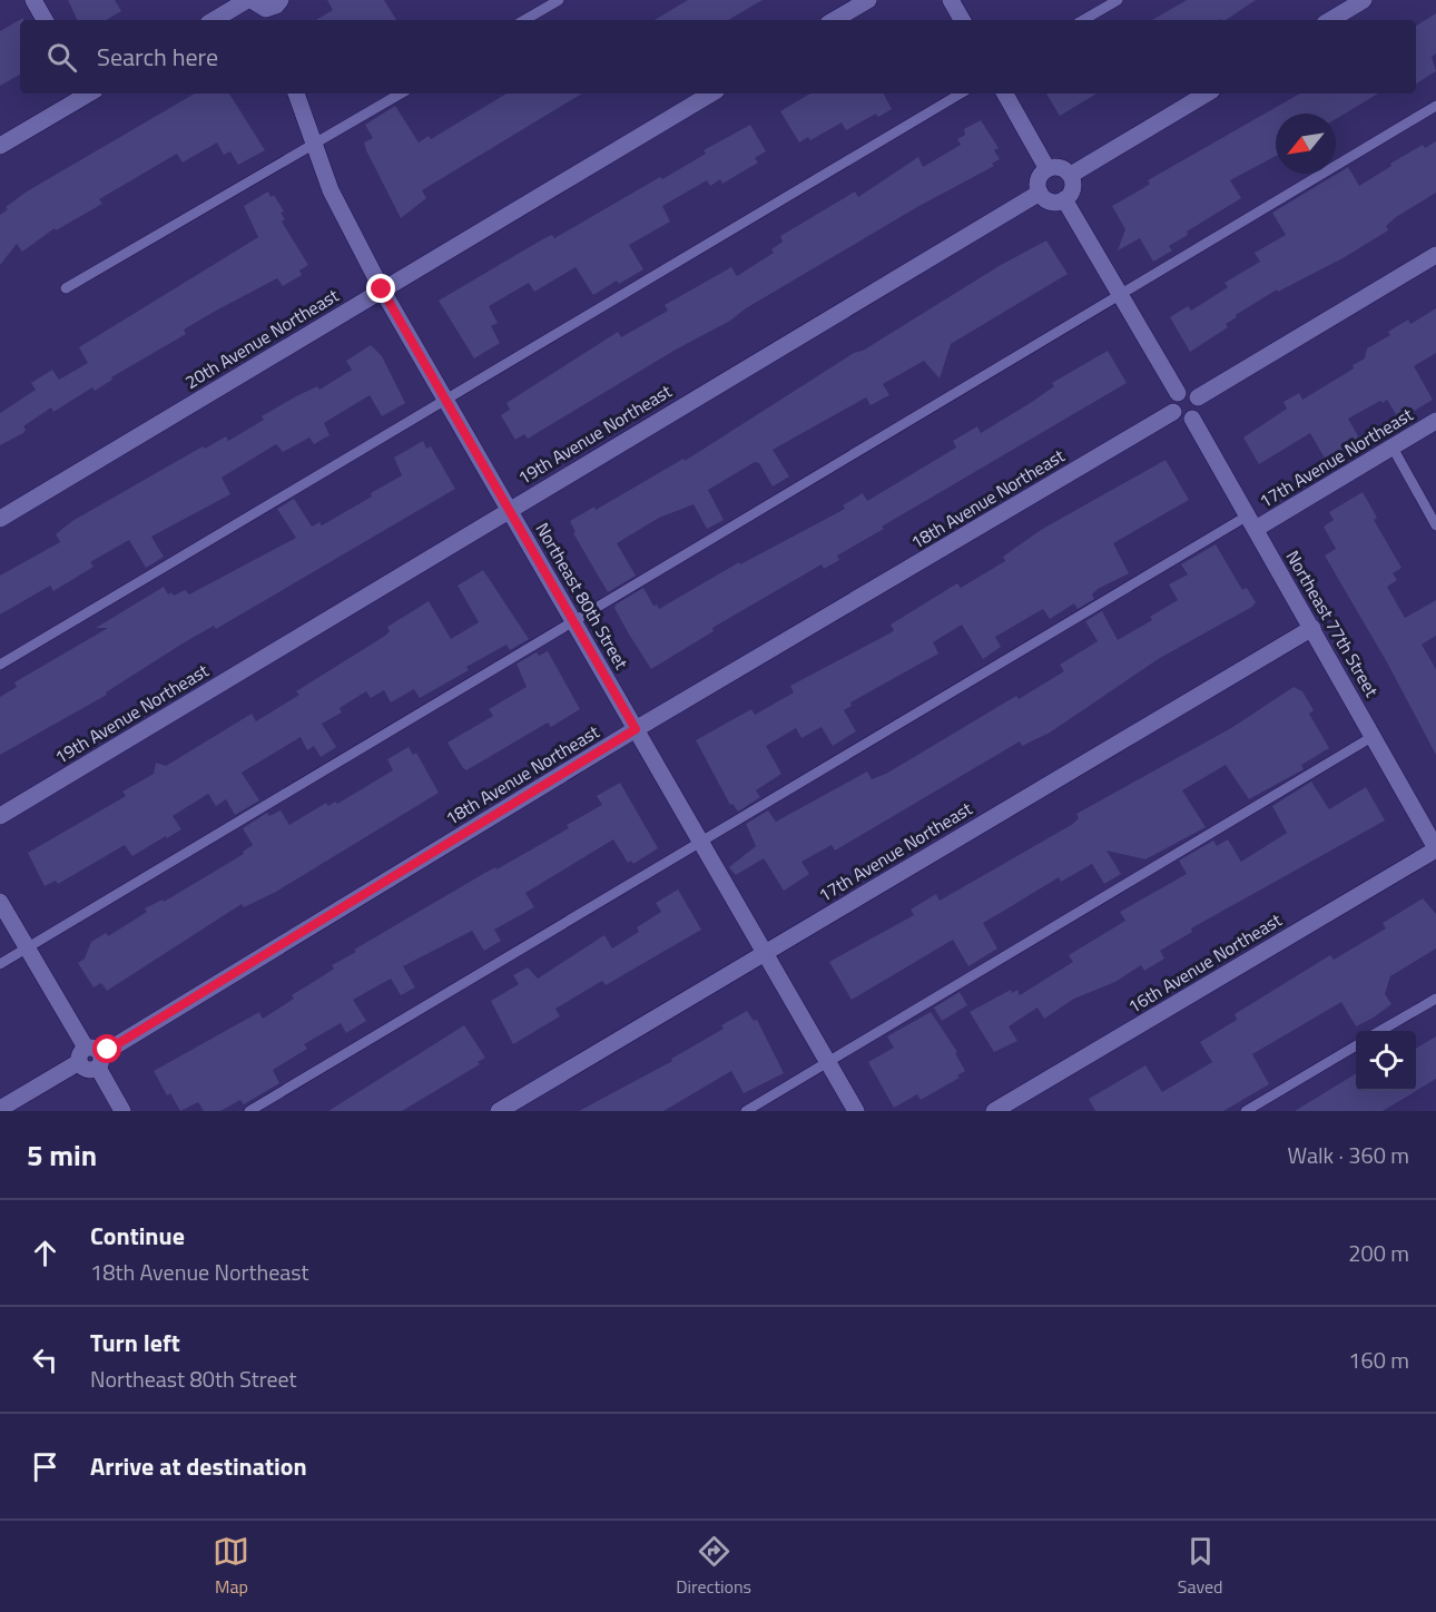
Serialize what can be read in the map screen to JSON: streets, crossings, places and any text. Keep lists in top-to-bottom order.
{
  "streets": {
    "street": [
      "20th Avenue Northeast",
      "19th Avenue Northeast",
      "17th Avenue Northeast",
      "18th Avenue Northeast",
      "Northeast 80th Street",
      "Northeast 77th Street",
      "16th Avenue Northeast"
    ]
  },
  "crossings": [
    ["20th Avenue Northeast", "Northeast 80th Street"],
    ["19th Avenue Northeast", "Northeast 80th Street"],
    ["17th Avenue Northeast", "Northeast 80th Street"],
    ["17th Avenue Northeast", "Northeast 77th Street"],
    ["18th Avenue Northeast", "Northeast 80th Street"],
    ["18th Avenue Northeast", "Northeast 77th Street"],
    ["Northeast 77th Street", "16th Avenue Northeast"]
  ],
  "north": "bottom left",
  "page": {
    "search": "Search here",
    "heading": ["5 min", "Walk · 360 m"],
    "list": [
      ["Continue", "18th Avenue Northeast", "200 m"],
      ["Turn left", "Northeast 80th Street", "160 m"],
      "Arrive at destination"
    ],
    "nav": ["Map", "Directions", "Saved"]
  }
}
